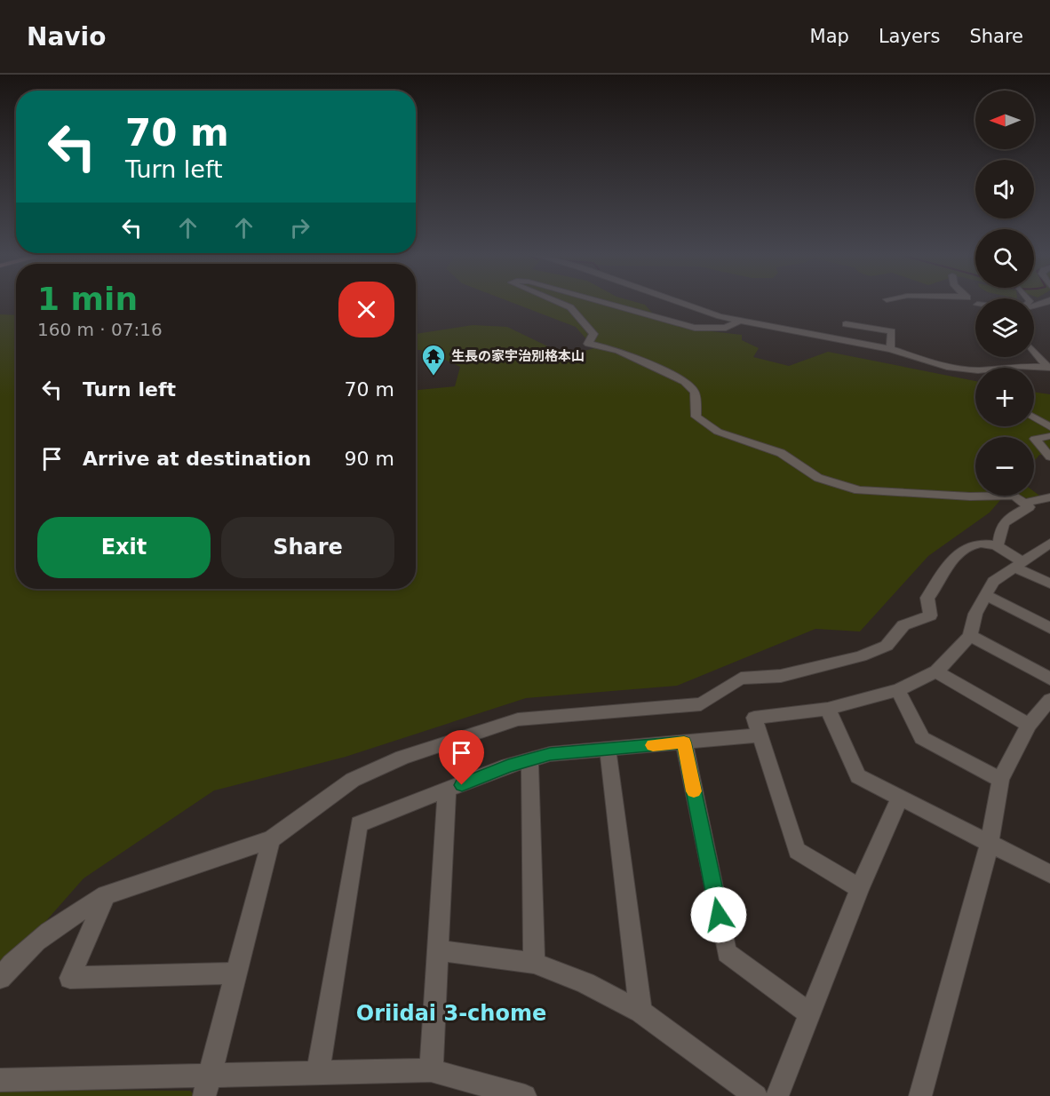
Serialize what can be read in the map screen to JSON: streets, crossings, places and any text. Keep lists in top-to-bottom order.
{
  "districts": ["Oriidai 3-chome"],
  "places": {
    "temple": ["生長の家宇治別格本山"]
  },
  "north": "left",
  "page": {
    "header": "Navio",
    "nav": ["Map", "Layers", "Share"],
    "map_buttons": ["+", "−"],
    "turn": ["70 m", "Turn left"],
    "heading": ["1 min", "160 m · 07:16"],
    "list": [
      {
        "name": "Turn left",
        "value": "70 m"
      },
      {
        "name": "Arrive at destination",
        "value": "90 m"
      }
    ],
    "buttons": ["Exit", "Share"]
  }
}
